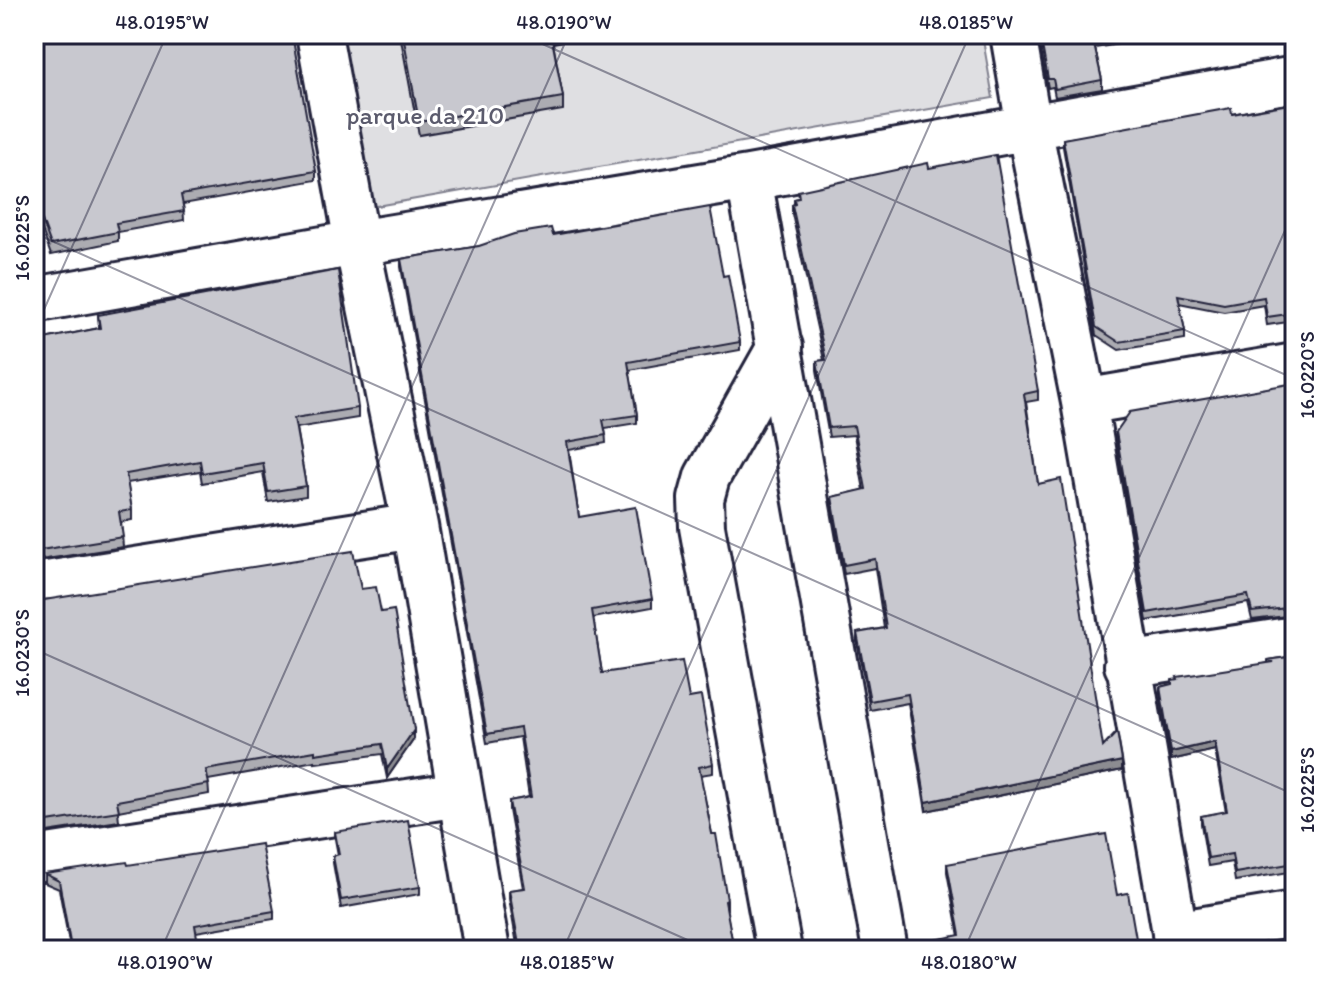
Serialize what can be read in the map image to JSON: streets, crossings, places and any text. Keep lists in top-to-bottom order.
{
  "parks": ["parque da 210"],
  "coordinates": [
    "48.0195°W",
    "48.0190°W",
    "48.0185°W",
    "16.0225°S",
    "16.0220°S",
    "16.0230°S",
    "48.0180°W"
  ]
}
